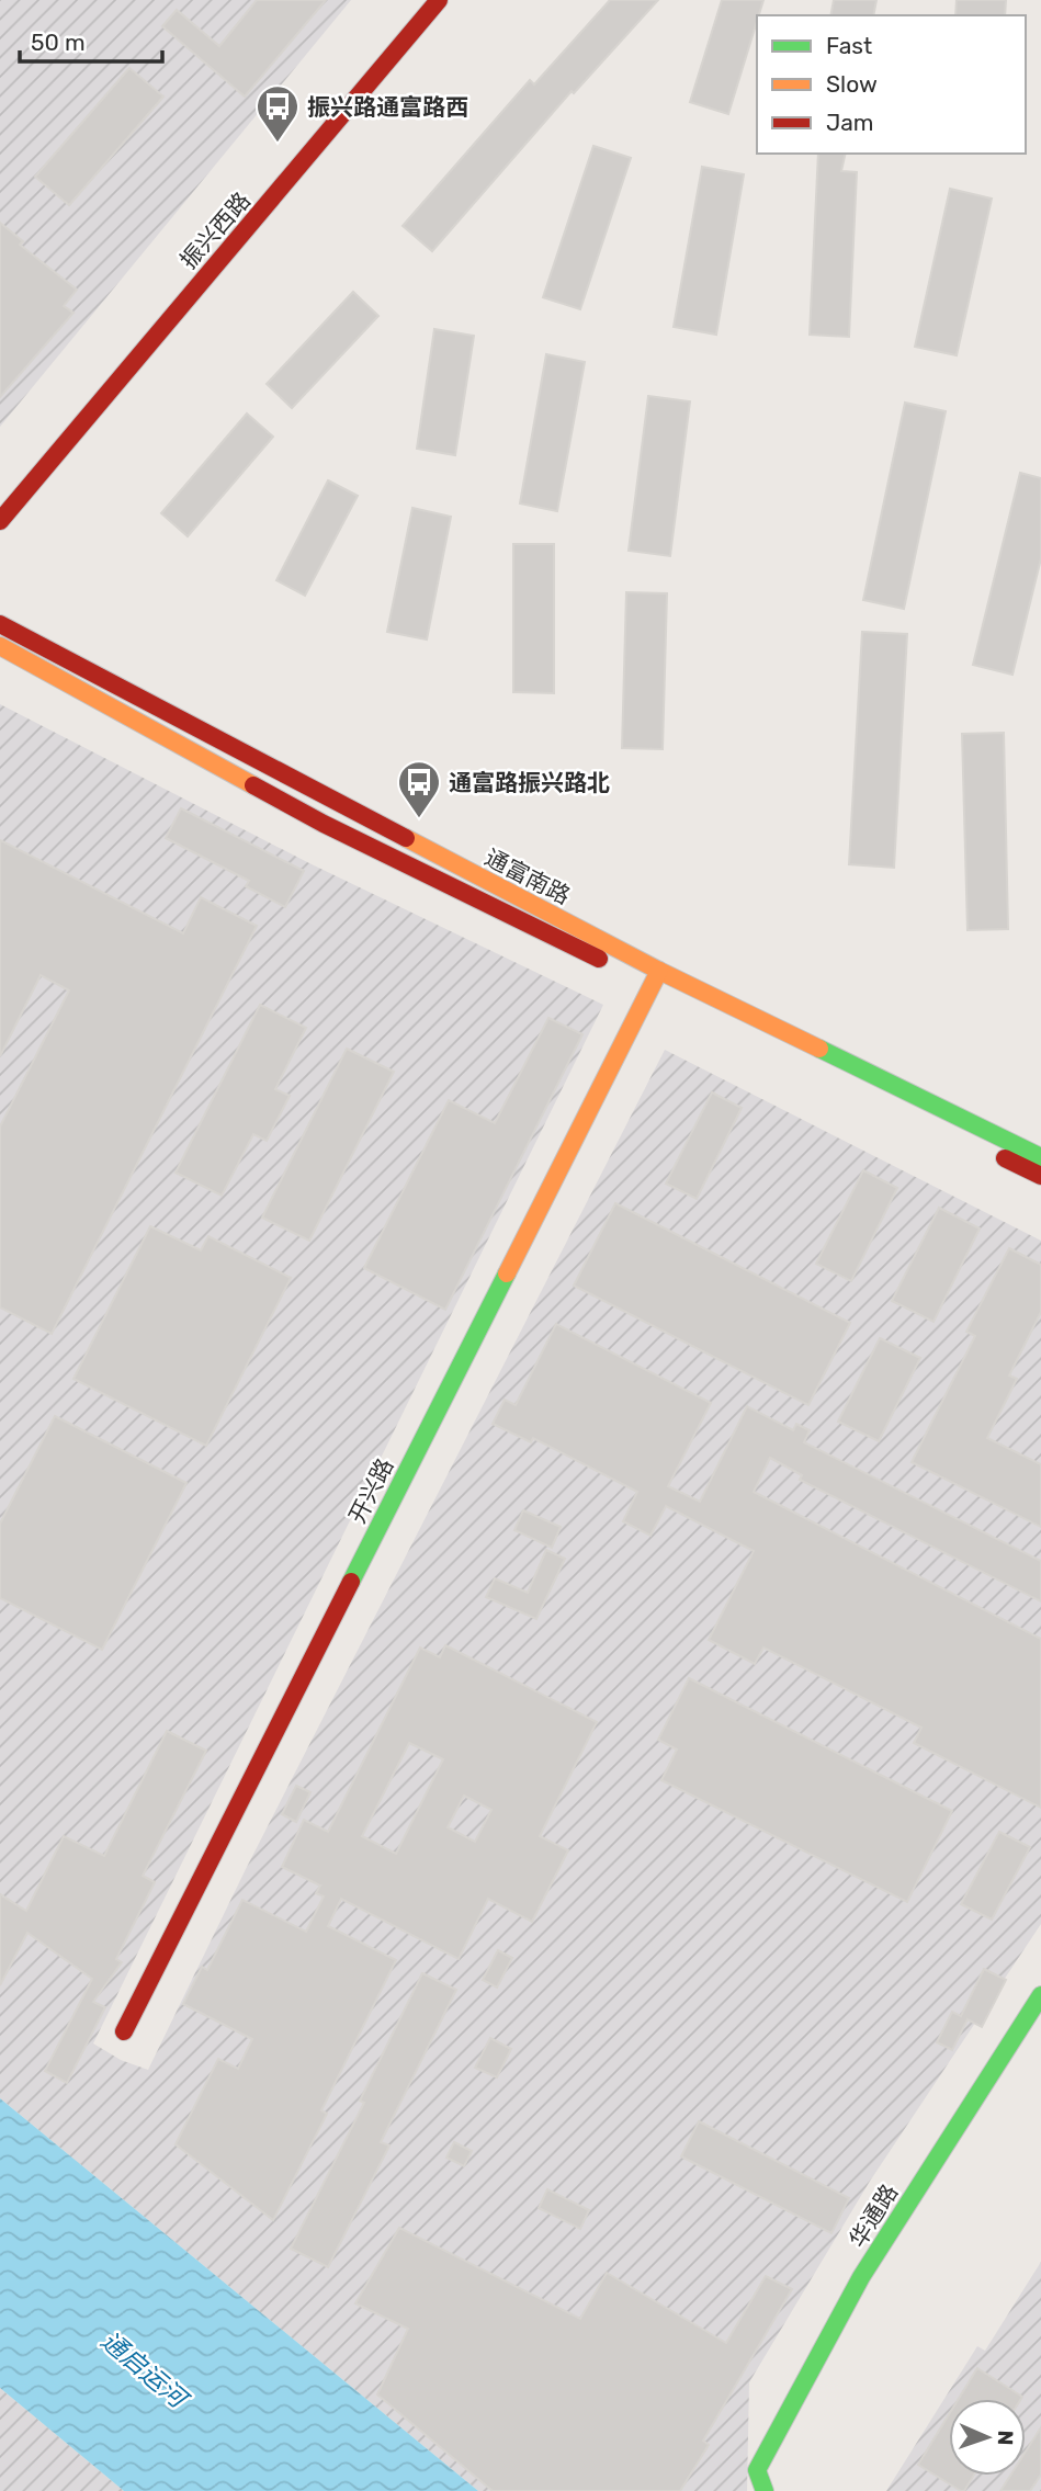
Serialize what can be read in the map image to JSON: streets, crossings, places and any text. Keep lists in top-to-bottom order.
{
  "streets": {
    "street": [
      "振兴西路",
      "通富南路",
      "开兴路",
      "华通路"
    ]
  },
  "crossings": [
    ["通富南路", "开兴路"]
  ],
  "water": ["通启运河"],
  "places": {
    "bus stop": ["振兴路通富路西", "通富路振兴路北"]
  },
  "legend": ["Fast", "Slow", "Jam"],
  "scale_bar": "50 m",
  "north": "right"
}
